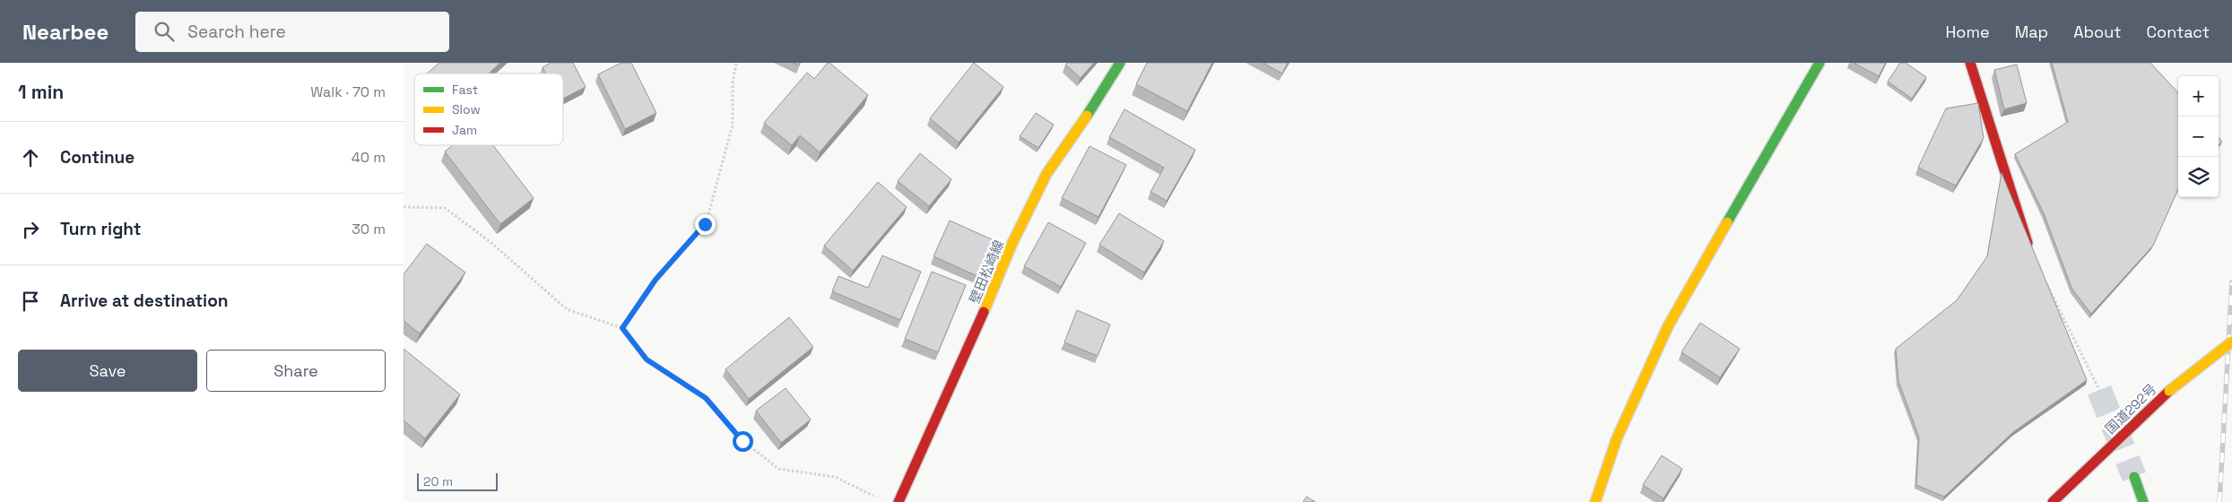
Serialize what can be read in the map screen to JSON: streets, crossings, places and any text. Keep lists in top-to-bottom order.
{
  "streets": {
    "main road": ["壁田松崎線", "国道292号"]
  },
  "legend": ["Fast", "Slow", "Jam"],
  "scale_bar": "20 m",
  "page": {
    "header": "Nearbee",
    "search": "Search here",
    "nav": [
      "Home",
      "Map",
      "About",
      "Contact"
    ],
    "heading": ["1 min", "Walk · 70 m"],
    "map_buttons": ["+", "−"],
    "list": [
      ["Continue", "40 m"],
      ["Turn right", "30 m"],
      "Arrive at destination"
    ],
    "buttons": ["Save", "Share"],
    "scale": "20 m"
  }
}
